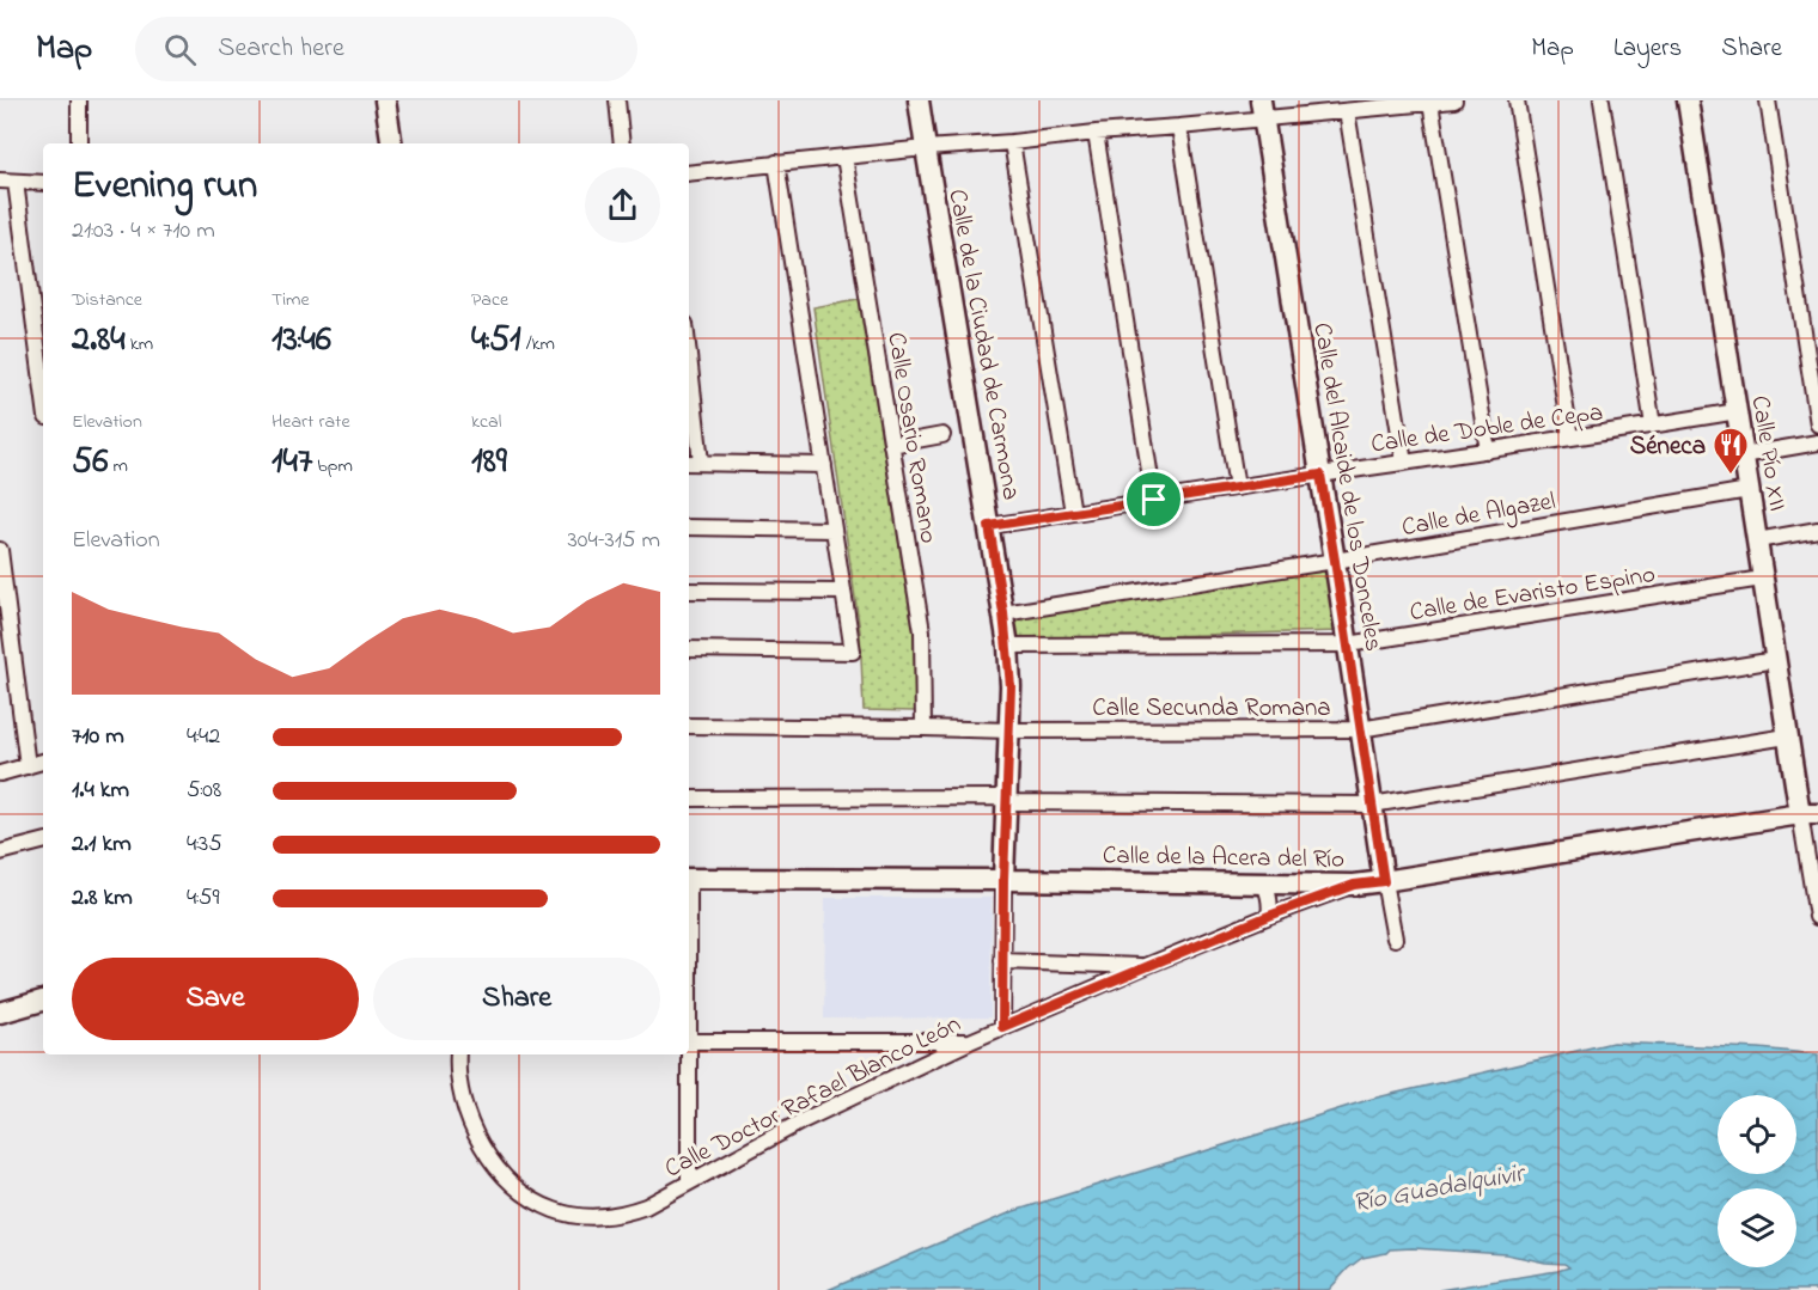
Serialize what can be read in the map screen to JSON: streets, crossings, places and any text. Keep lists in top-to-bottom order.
{
  "streets": {
    "street": [
      "Calle de la Ciudad de Carmona",
      "Calle de Doble de Cepa",
      "Calle Osario Romano",
      "Calle Pío XII",
      "Calle del Alcaide de los Donceles",
      "Calle de Algazel",
      "Calle de Evaristo Espino",
      "Calle Secunda Romana",
      "Calle de la Acera del Río",
      "Calle Doctor Rafael Blanco León"
    ]
  },
  "crossings": [
    ["Calle de la Ciudad de Carmona", "Calle de Doble de Cepa"],
    ["Calle de la Ciudad de Carmona", "Calle de Algazel"],
    ["Calle de la Ciudad de Carmona", "Calle de Evaristo Espino"],
    ["Calle de la Ciudad de Carmona", "Calle Secunda Romana"],
    ["Calle de la Ciudad de Carmona", "Calle de la Acera del Río"],
    ["Calle de la Ciudad de Carmona", "Calle Doctor Rafael Blanco León"],
    ["Calle de Doble de Cepa", "Calle Pío XII"],
    ["Calle de Doble de Cepa", "Calle del Alcaide de los Donceles"],
    ["Calle Osario Romano", "Calle Secunda Romana"],
    ["Calle Pío XII", "Calle de Algazel"],
    ["Calle Pío XII", "Calle de Evaristo Espino"],
    ["Calle Pío XII", "Calle Secunda Romana"],
    ["Calle Pío XII", "Calle de la Acera del Río"],
    ["Calle del Alcaide de los Donceles", "Calle de Algazel"],
    ["Calle del Alcaide de los Donceles", "Calle de Evaristo Espino"],
    ["Calle del Alcaide de los Donceles", "Calle Secunda Romana"],
    ["Calle del Alcaide de los Donceles", "Calle de la Acera del Río"],
    ["Calle de la Acera del Río", "Calle Doctor Rafael Blanco León"]
  ],
  "water": ["Río Guadalquivir"],
  "places": {
    "restaurant": ["Séneca"]
  },
  "page": {
    "header": "Map",
    "search": "Search here",
    "nav": ["Map", "Layers", "Share"],
    "heading": ["Evening run", "21:03 · 4 × 710 m"],
    "stats": [
      ["Distance", "2.84 km"],
      ["Time", "13:46"],
      ["Pace", "4:51 /km"],
      ["Elevation", "56 m"],
      ["Heart rate", "147 bpm"],
      ["kcal", "189"]
    ],
    "chart": ["Elevation", "304–315 m"],
    "list": [
      {
        "name": "710 m",
        "note": "4:42"
      },
      {
        "name": "1.4 km",
        "note": "5:08"
      },
      {
        "name": "2.1 km",
        "note": "4:35"
      },
      {
        "name": "2.8 km",
        "note": "4:59"
      }
    ],
    "buttons": ["Save", "Share"]
  }
}
